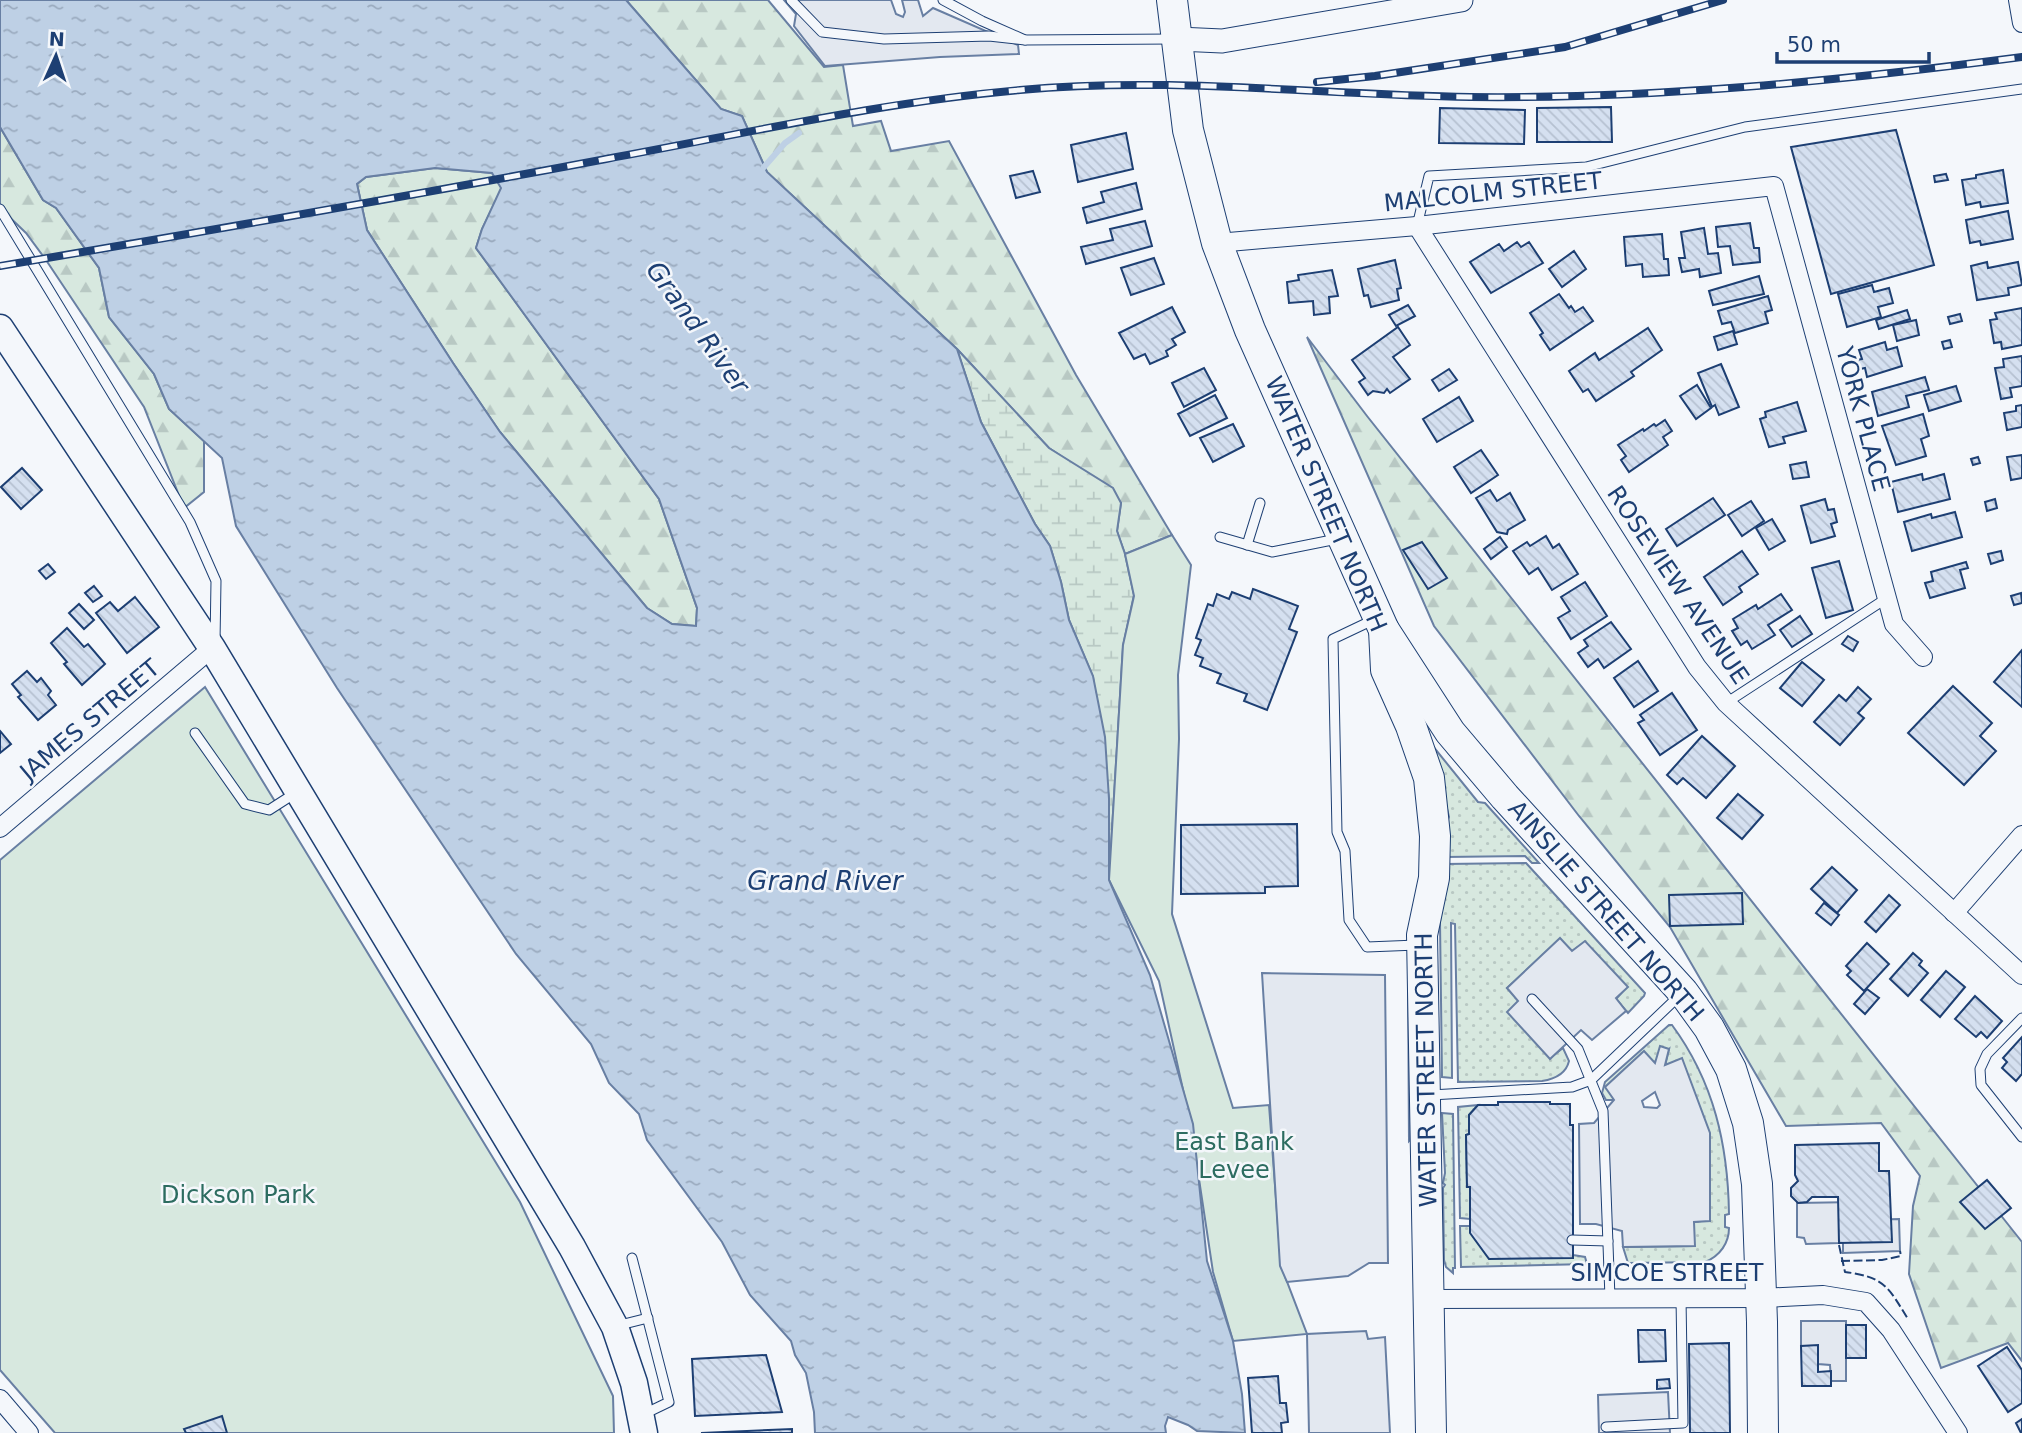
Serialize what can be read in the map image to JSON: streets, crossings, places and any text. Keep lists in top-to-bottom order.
{
  "streets": {
    "main road": ["WATER STREET NORTH", "AINSLIE STREET NORTH"],
    "street": [
      "MALCOLM STREET",
      "YORK PLACE",
      "ROSEVIEW AVENUE",
      "JAMES STREET",
      "SIMCOE STREET"
    ]
  },
  "crossings": [
    ["MALCOLM STREET", "YORK PLACE"],
    ["MALCOLM STREET", "WATER STREET NORTH"],
    ["MALCOLM STREET", "ROSEVIEW AVENUE"],
    ["WATER STREET NORTH", "AINSLIE STREET NORTH"],
    ["WATER STREET NORTH", "SIMCOE STREET"],
    ["AINSLIE STREET NORTH", "SIMCOE STREET"]
  ],
  "water": ["Grand River"],
  "parks": ["East Bank Levee", "Dickson Park"],
  "scale_bar": "50 m",
  "north": "top"
}
